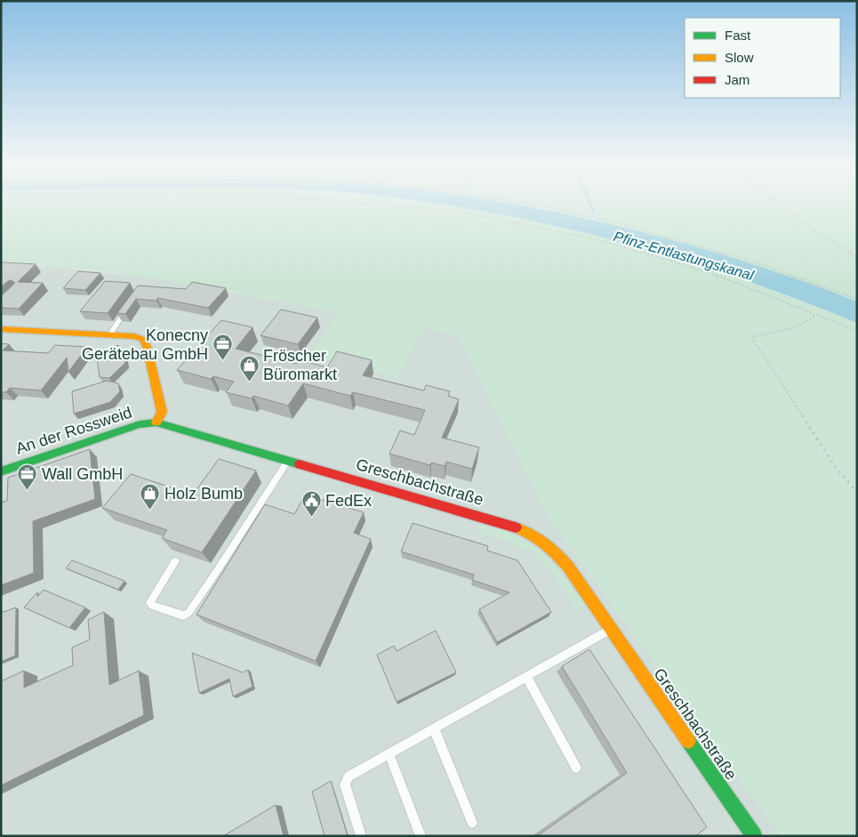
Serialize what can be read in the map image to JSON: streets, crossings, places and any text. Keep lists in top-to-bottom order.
{
  "streets": {
    "street": ["An der Rossweid", "Greschbachstraße"]
  },
  "crossings": [
    ["An der Rossweid", "Greschbachstraße"]
  ],
  "water": ["Pfinz-Entlastungskanal"],
  "places": {
    "office": ["Konecny Gerätebau GmbH", "Wall GmbH"],
    "shop": ["Fröscher Büromarkt", "Holz Bumb"],
    "public building": ["FedEx"]
  },
  "legend": ["Fast", "Slow", "Jam"]
}
